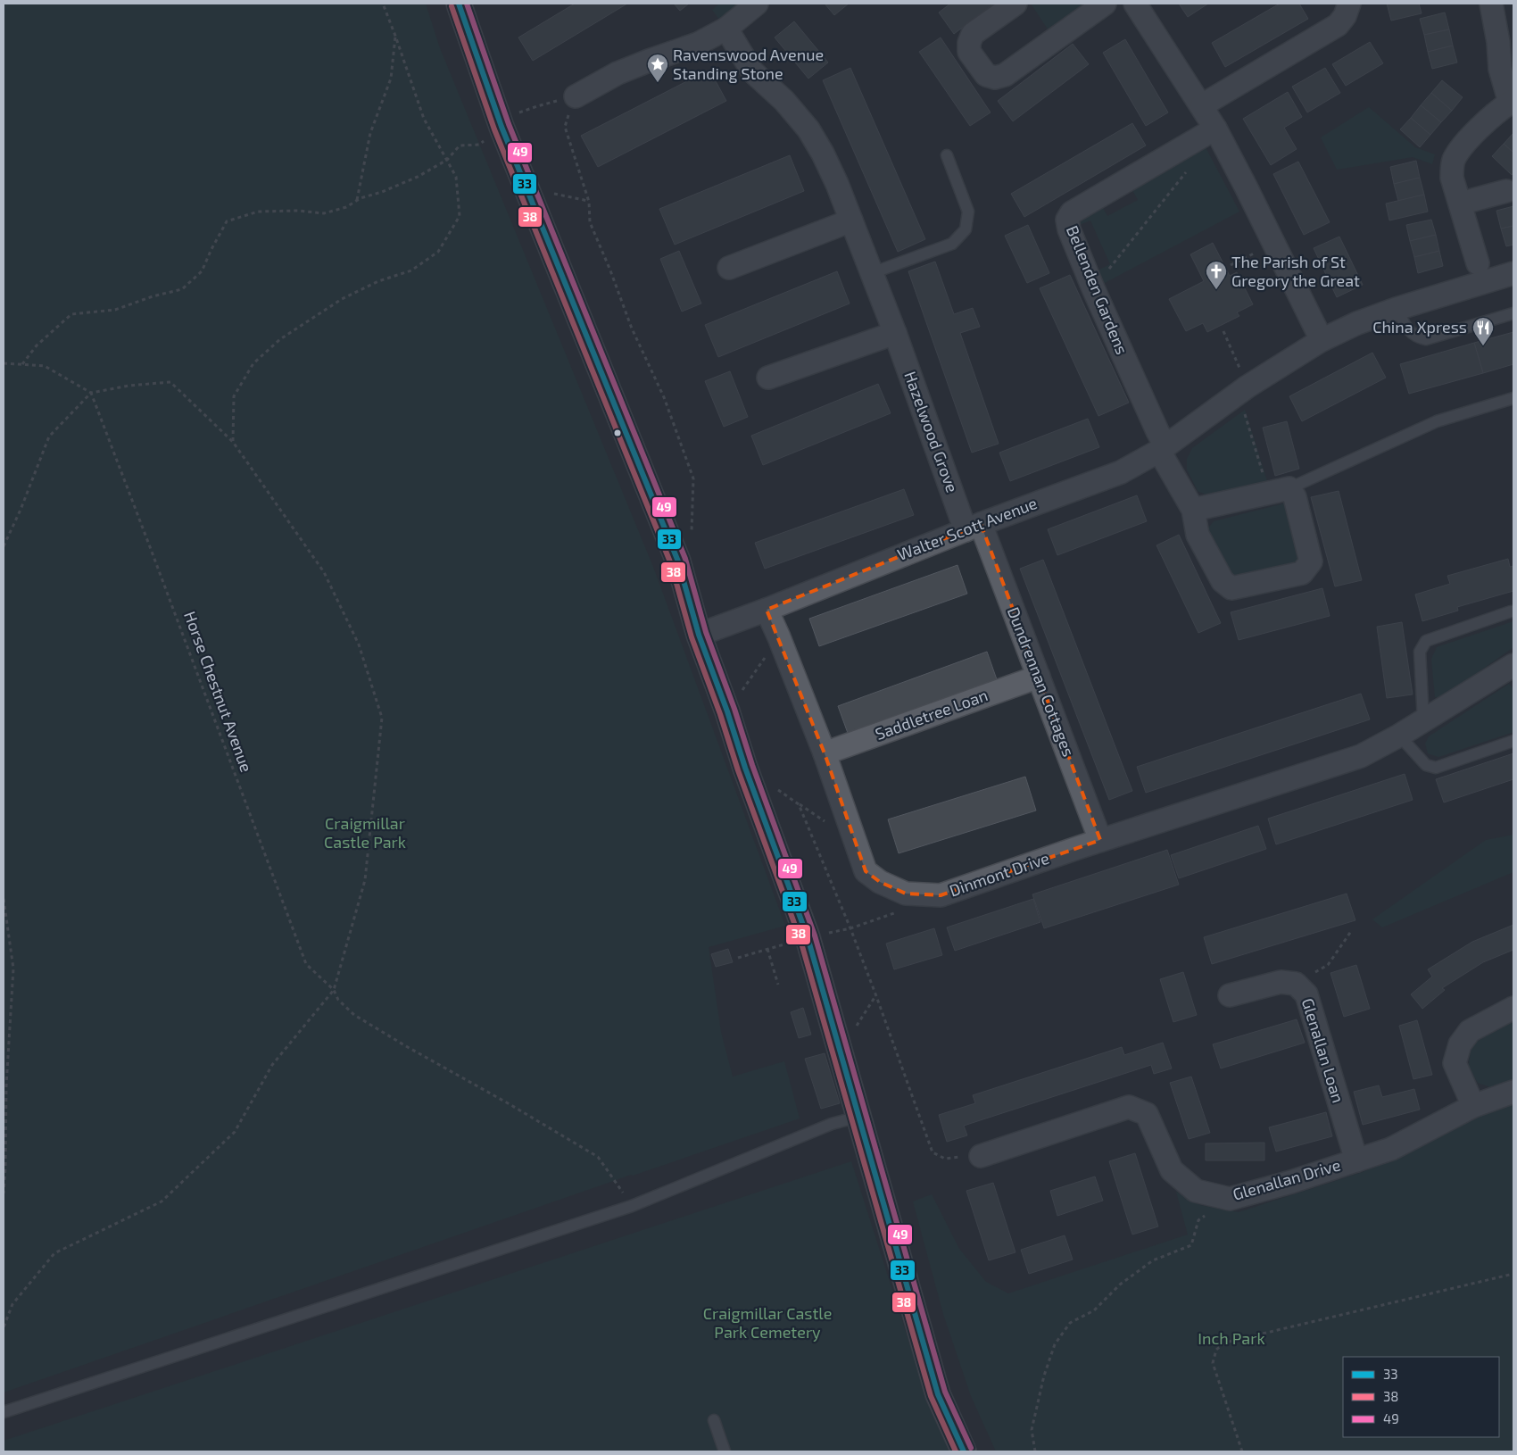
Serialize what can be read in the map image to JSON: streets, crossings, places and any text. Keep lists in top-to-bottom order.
{
  "streets": {
    "street": [
      "Bellenden Gardens",
      "Hazelwood Grove",
      "Walter Scott Avenue",
      "Dundrennan Cottages",
      "Saddletree Loan",
      "Dinmont Drive",
      "Glenallan Loan",
      "Glenallan Drive"
    ],
    "path": ["Horse Chestnut Avenue"]
  },
  "crossings": [
    ["Bellenden Gardens", "Walter Scott Avenue"],
    ["Hazelwood Grove", "Walter Scott Avenue"],
    ["Hazelwood Grove", "Dundrennan Cottages"],
    ["Walter Scott Avenue", "Dundrennan Cottages"],
    ["Walter Scott Avenue", "Dinmont Drive"],
    ["Dundrennan Cottages", "Saddletree Loan"],
    ["Dundrennan Cottages", "Dinmont Drive"],
    ["Saddletree Loan", "Dinmont Drive"],
    ["Glenallan Loan", "Glenallan Drive"]
  ],
  "parks": ["Craigmillar Castle Park", "Craigmillar Castle Park Cemetery", "Inch Park"],
  "places": {
    "place": ["Ravenswood Avenue Standing Stone"],
    "church": ["The Parish of St Gregory the Great"],
    "restaurant": ["China Xpress"]
  },
  "lines": ["transit line 33", "transit line 49", "transit line 38"],
  "legend": ["33", "38", "49"]
}
